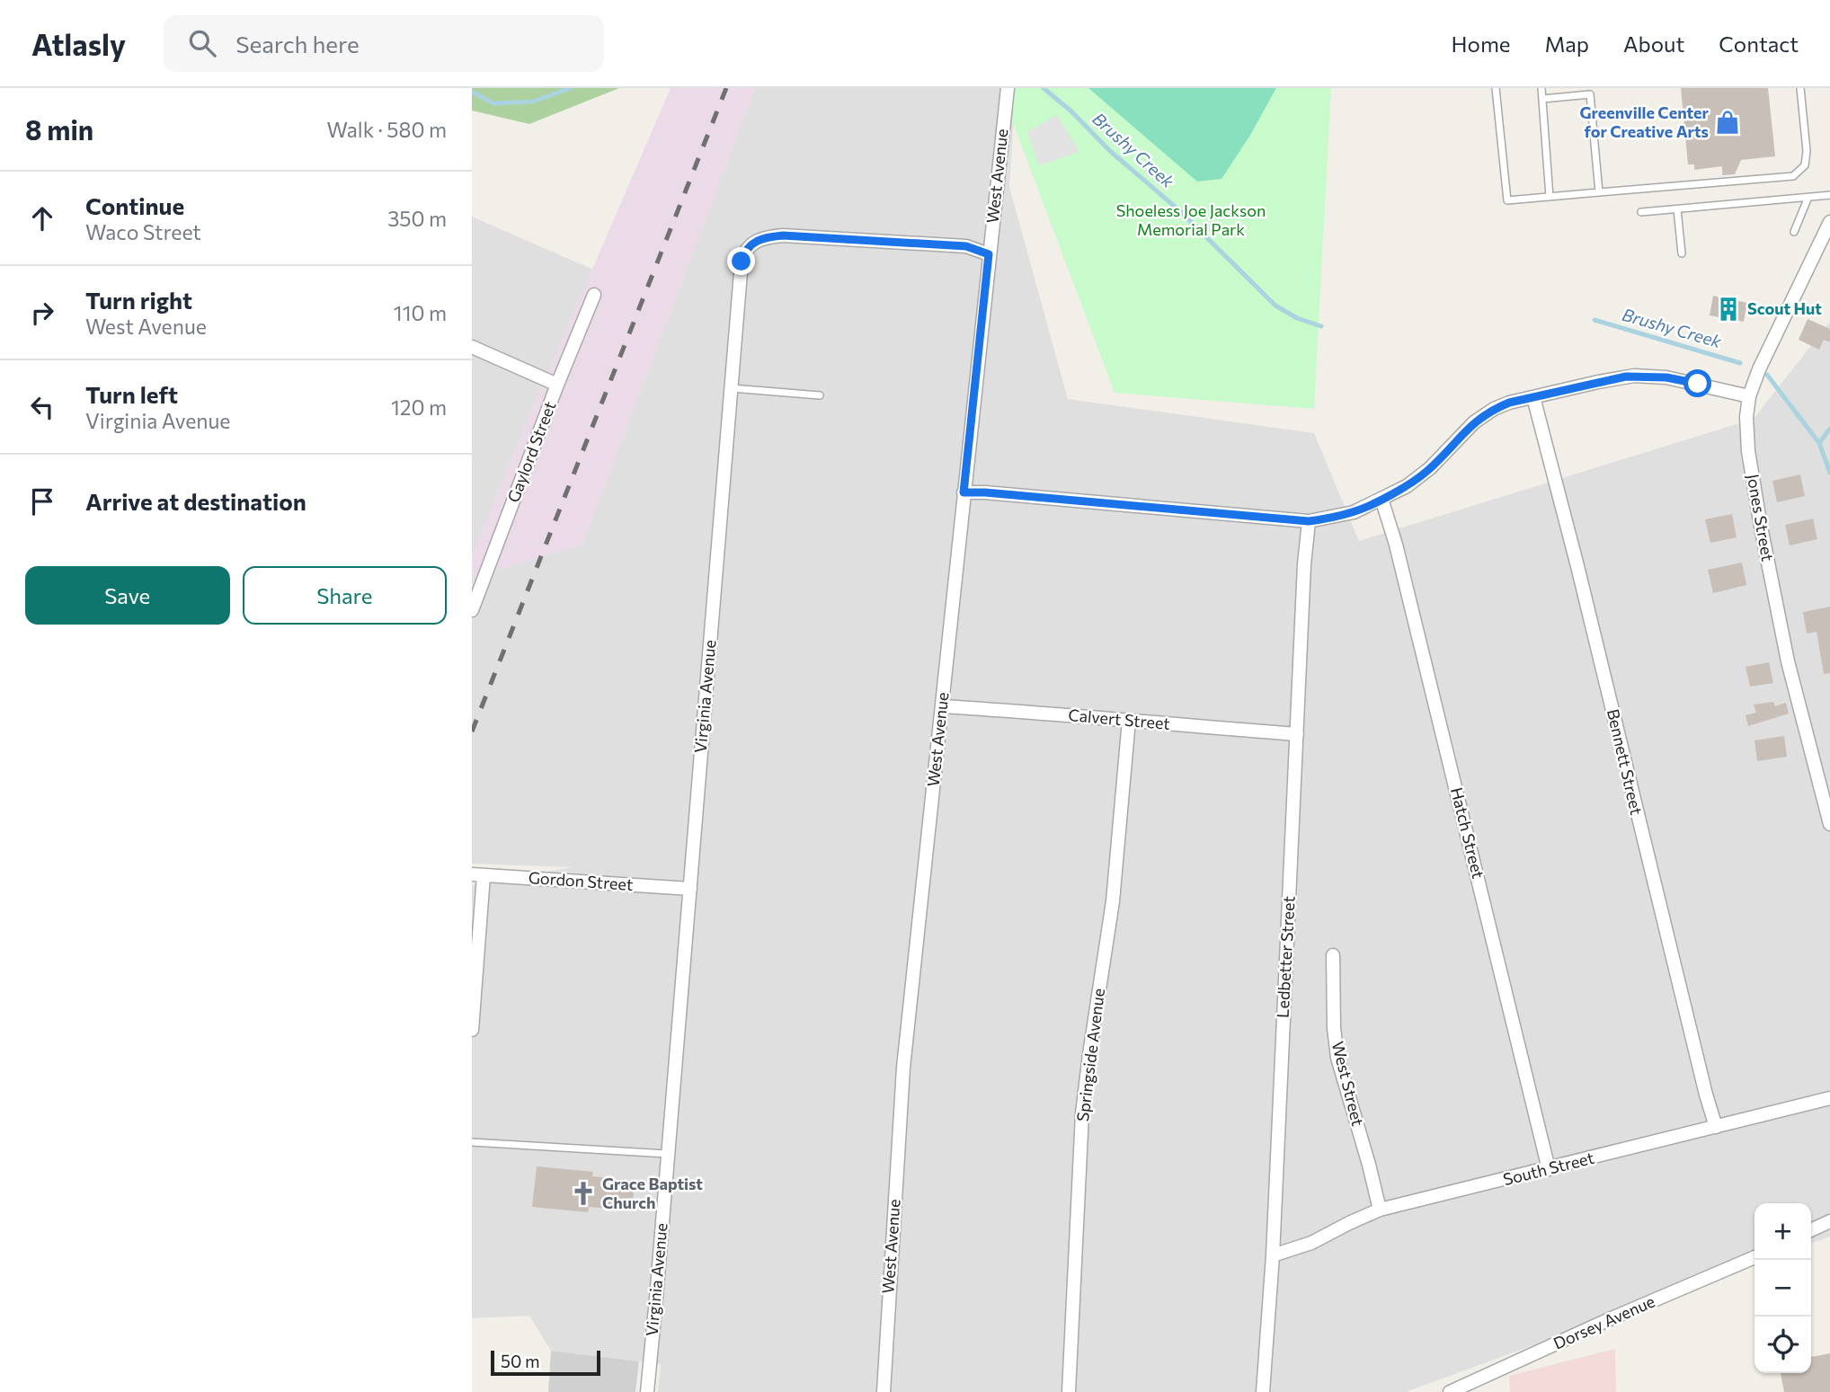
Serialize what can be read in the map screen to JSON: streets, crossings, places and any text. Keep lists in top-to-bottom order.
{
  "streets": {
    "street": [
      "West Avenue",
      "Gaylord Street",
      "Jones Street",
      "Virginia Avenue",
      "Calvert Street",
      "Bennett Street",
      "Hatch Street",
      "Gordon Street",
      "Ledbetter Street",
      "Springside Avenue",
      "West Street",
      "South Street",
      "Dorsey Avenue"
    ]
  },
  "crossings": [
    ["West Avenue", "Virginia Avenue"],
    ["West Avenue", "Calvert Street"],
    ["Virginia Avenue", "Gordon Street"],
    ["Calvert Street", "Ledbetter Street"],
    ["Calvert Street", "Springside Avenue"],
    ["Bennett Street", "South Street"],
    ["Hatch Street", "South Street"],
    ["Ledbetter Street", "South Street"],
    ["West Street", "South Street"]
  ],
  "water": ["Brushy Creek"],
  "parks": ["Shoeless Joe Jackson Memorial Park"],
  "places": {
    "shop": ["Greenville Center for Creative Arts"],
    "building": ["Scout Hut"],
    "church": ["Grace Baptist Church"]
  },
  "scale_bar": "50 m",
  "page": {
    "header": "Atlasly",
    "search": "Search here",
    "nav": [
      "Home",
      "Map",
      "About",
      "Contact"
    ],
    "heading": ["8 min", "Walk · 580 m"],
    "list": [
      ["Continue", "Waco Street", "350 m"],
      ["Turn right", "West Avenue", "110 m"],
      ["Turn left", "Virginia Avenue", "120 m"],
      "Arrive at destination"
    ],
    "buttons": ["Save", "Share"],
    "map_buttons": ["+", "−"],
    "scale": "50 m"
  }
}
